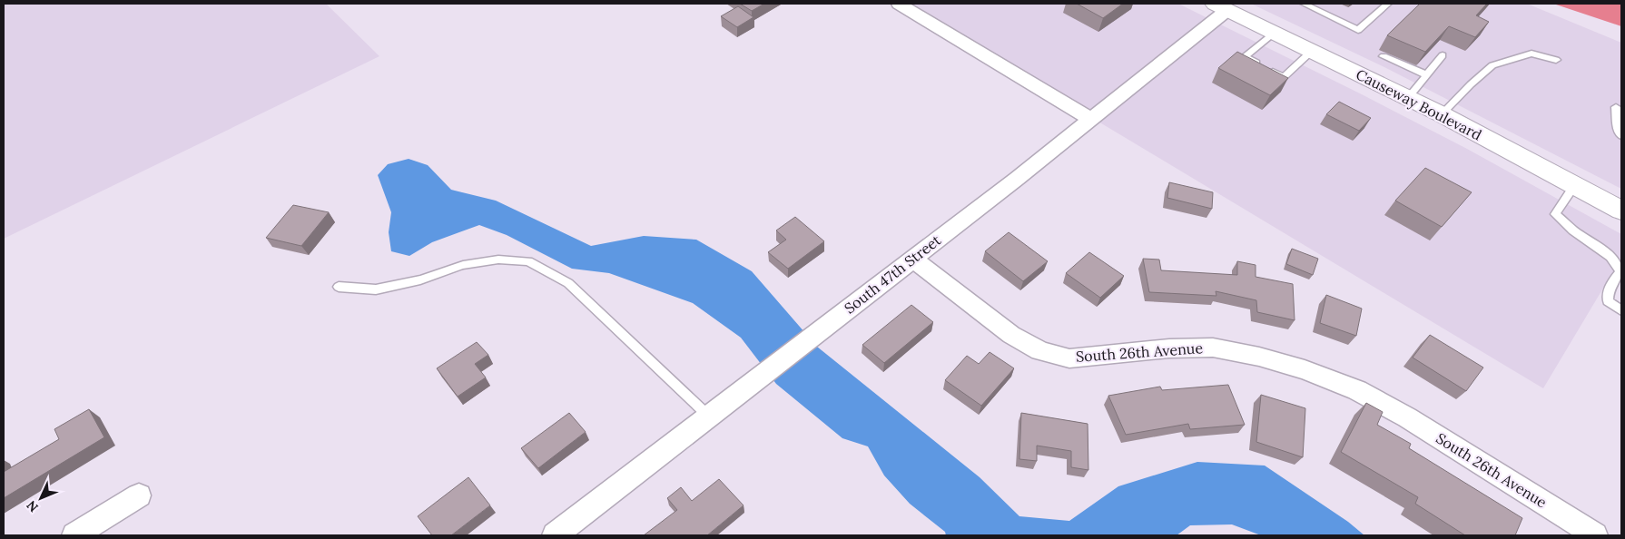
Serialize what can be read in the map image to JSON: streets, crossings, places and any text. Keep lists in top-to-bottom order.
{
  "streets": {
    "main road": ["Causeway Boulevard"],
    "street": ["South 47th Street", "South 26th Avenue"]
  },
  "crossings": [
    ["Causeway Boulevard", "South 47th Street"],
    ["South 47th Street", "South 26th Avenue"]
  ],
  "north": "bottom left"
}
